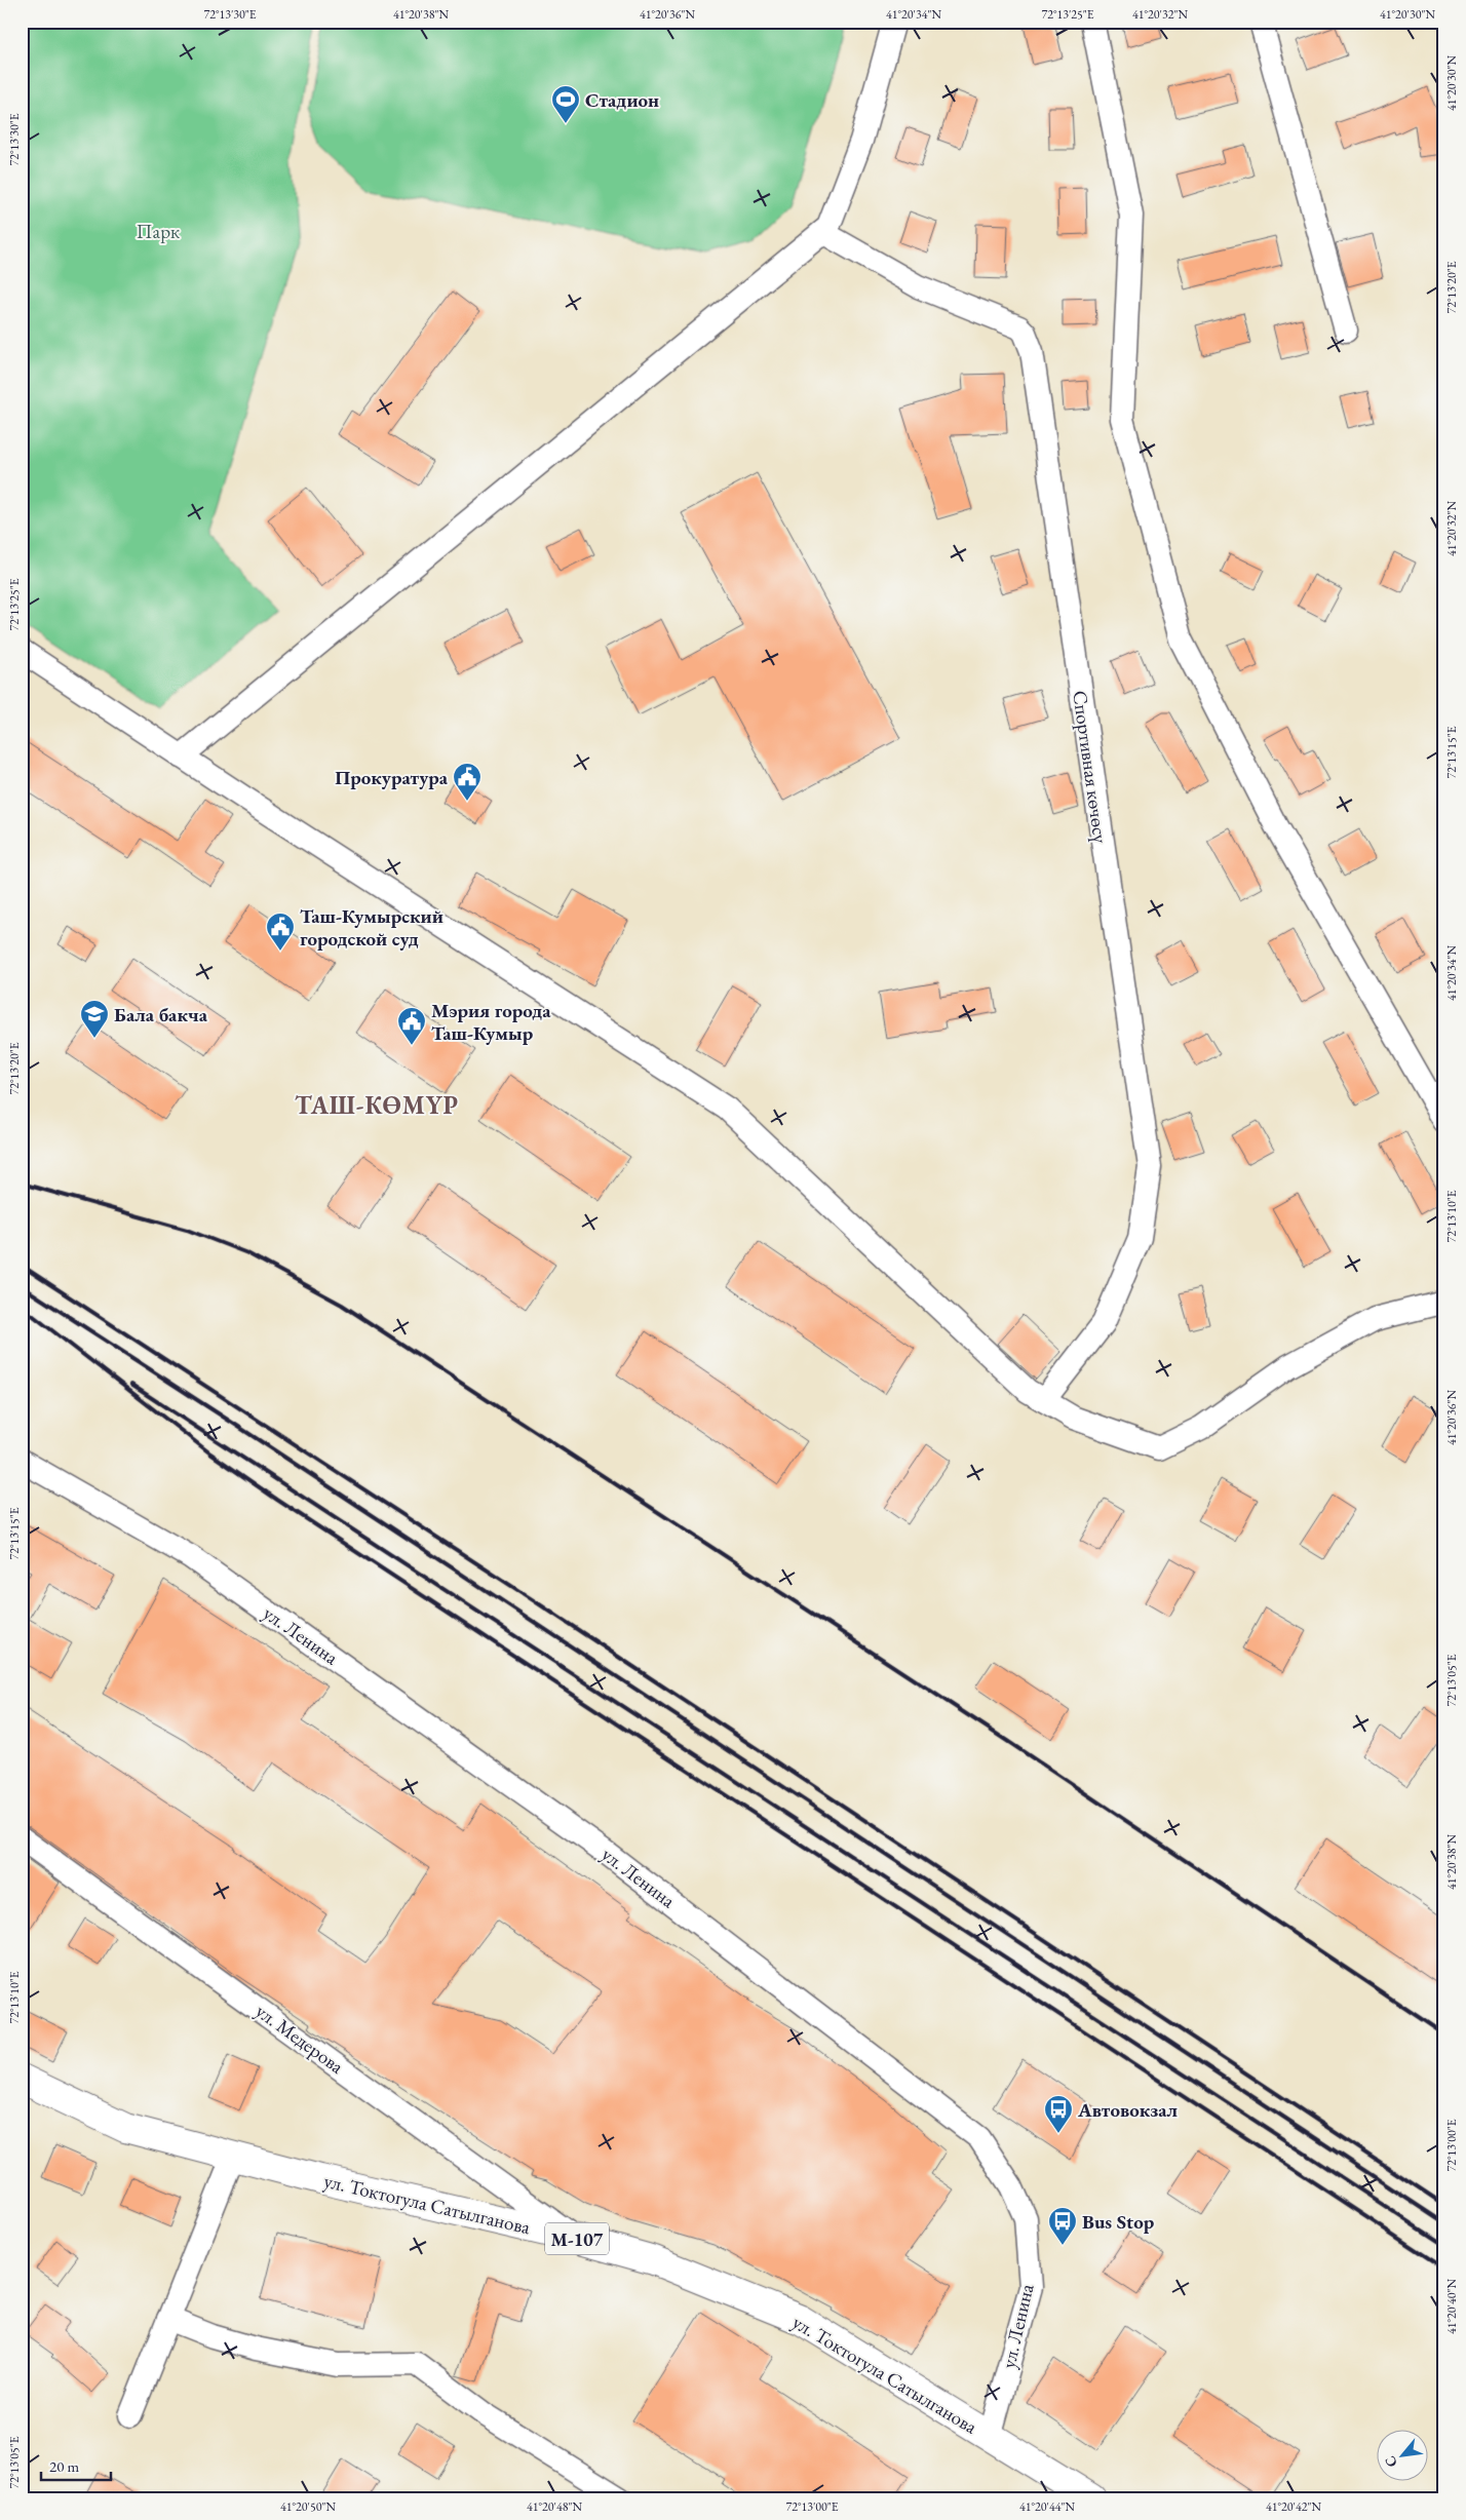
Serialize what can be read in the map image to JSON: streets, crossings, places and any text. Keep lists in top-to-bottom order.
{
  "streets": {
    "main road": ["ул. Токтогула Сатылганова", "М-107"],
    "street": ["Спортивная көчөсү", "ул. Ленина", "ул. Медерова"]
  },
  "crossings": [
    ["ул. Ленина", "ул. Токтогула Сатылганова"],
    ["ул. Медерова", "ул. Токтогула Сатылганова"]
  ],
  "districts": ["ТАШ-КӨМҮР"],
  "parks": ["Парк"],
  "places": {
    "sports": ["Стадион"],
    "public building": ["Прокуратура", "Таш-Кумырский городской суд", "Мэрия города Таш-Кумыр"],
    "school or university": ["Бала бакча"],
    "bus stop": ["Автовокзал", "Bus Stop"]
  },
  "scale_bar": "20 m",
  "north": "bottom left",
  "coordinates": [
    "72°13'30\"E",
    "41°20'38\"N",
    "41°20'36\"N",
    "41°20'34\"N",
    "72°13'25\"E",
    "41°20'32\"N",
    "41°20'30\"N",
    "72°13'20\"E",
    "72°13'15\"E",
    "72°13'10\"E",
    "72°13'05\"E",
    "72°13'00\"E",
    "41°20'40\"N",
    "41°20'50\"N",
    "41°20'48\"N",
    "41°20'44\"N",
    "41°20'42\"N"
  ]
}
